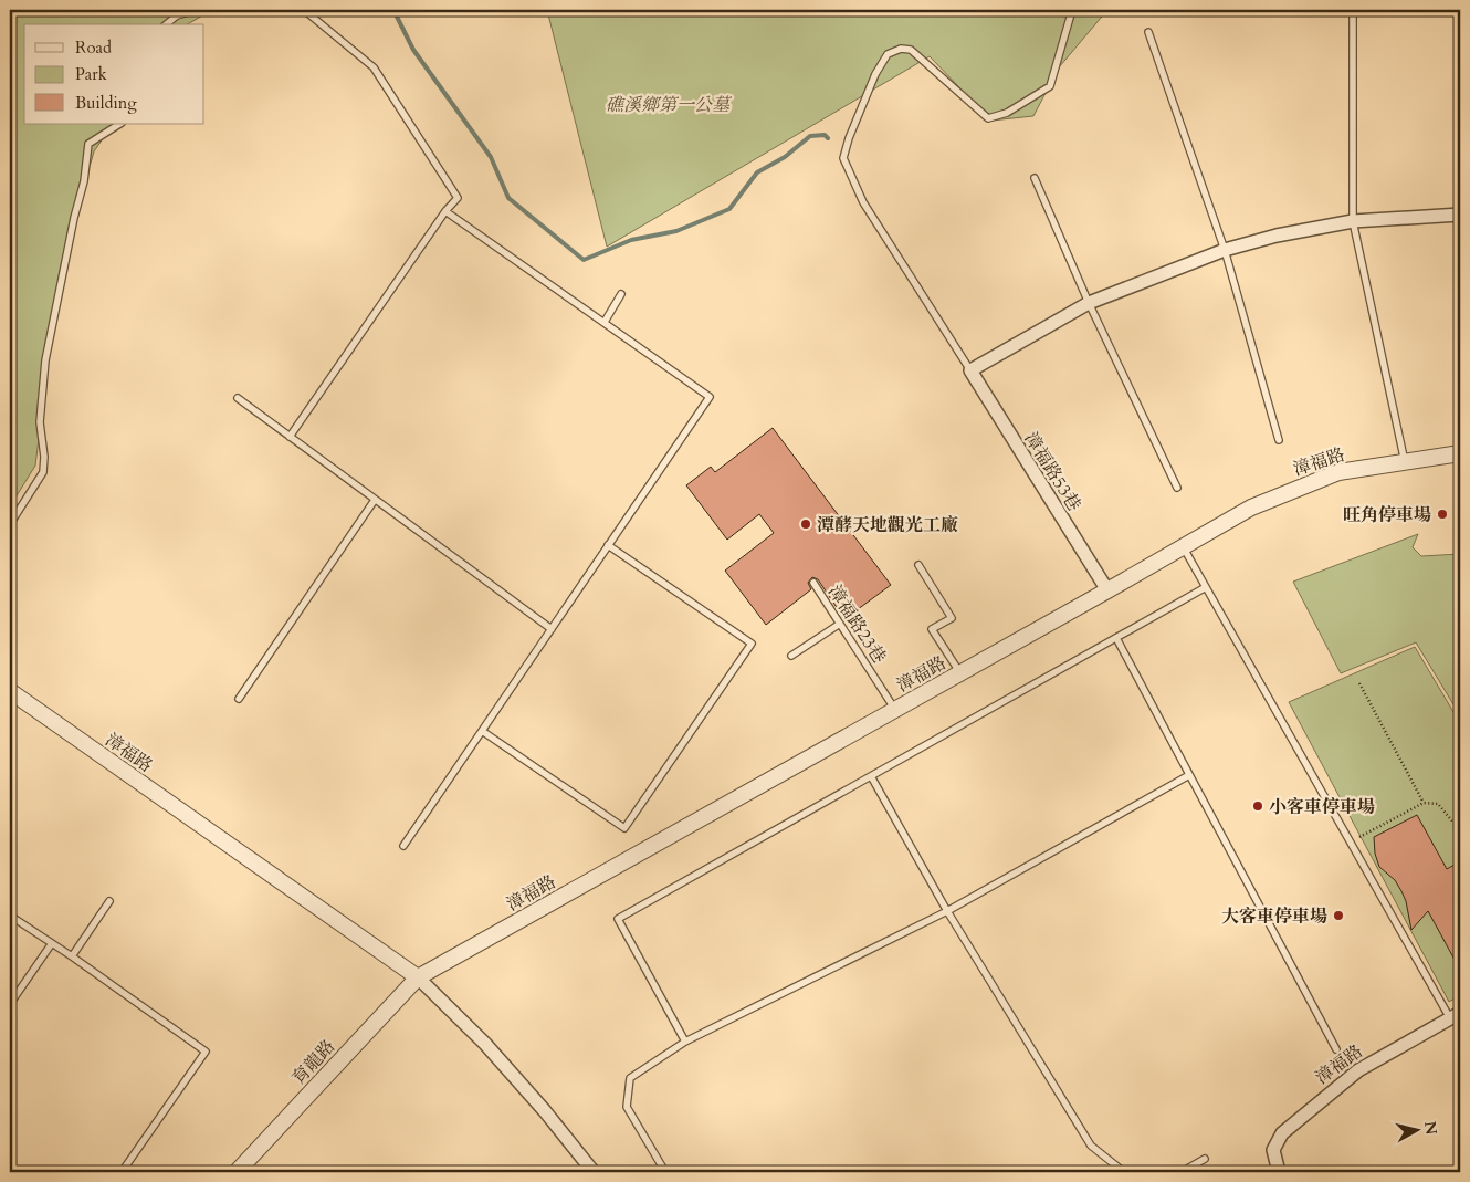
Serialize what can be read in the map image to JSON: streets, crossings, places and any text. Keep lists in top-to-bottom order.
{
  "streets": {
    "street": ["漳福路", "漳福路53巷", "育龍路"],
    "lane": ["漳福路23巷"]
  },
  "crossings": [
    ["漳福路", "漳福路53巷"],
    ["漳福路", "漳福路23巷"],
    ["漳福路", "育龍路"]
  ],
  "parks": ["礁溪鄉第一公墓"],
  "places": [
    "旺角停車場",
    "潭酵天地觀光工廠",
    "小客車停車場",
    "大客車停車場"
  ],
  "legend": ["Road", "Park", "Building"],
  "north": "right"
}
